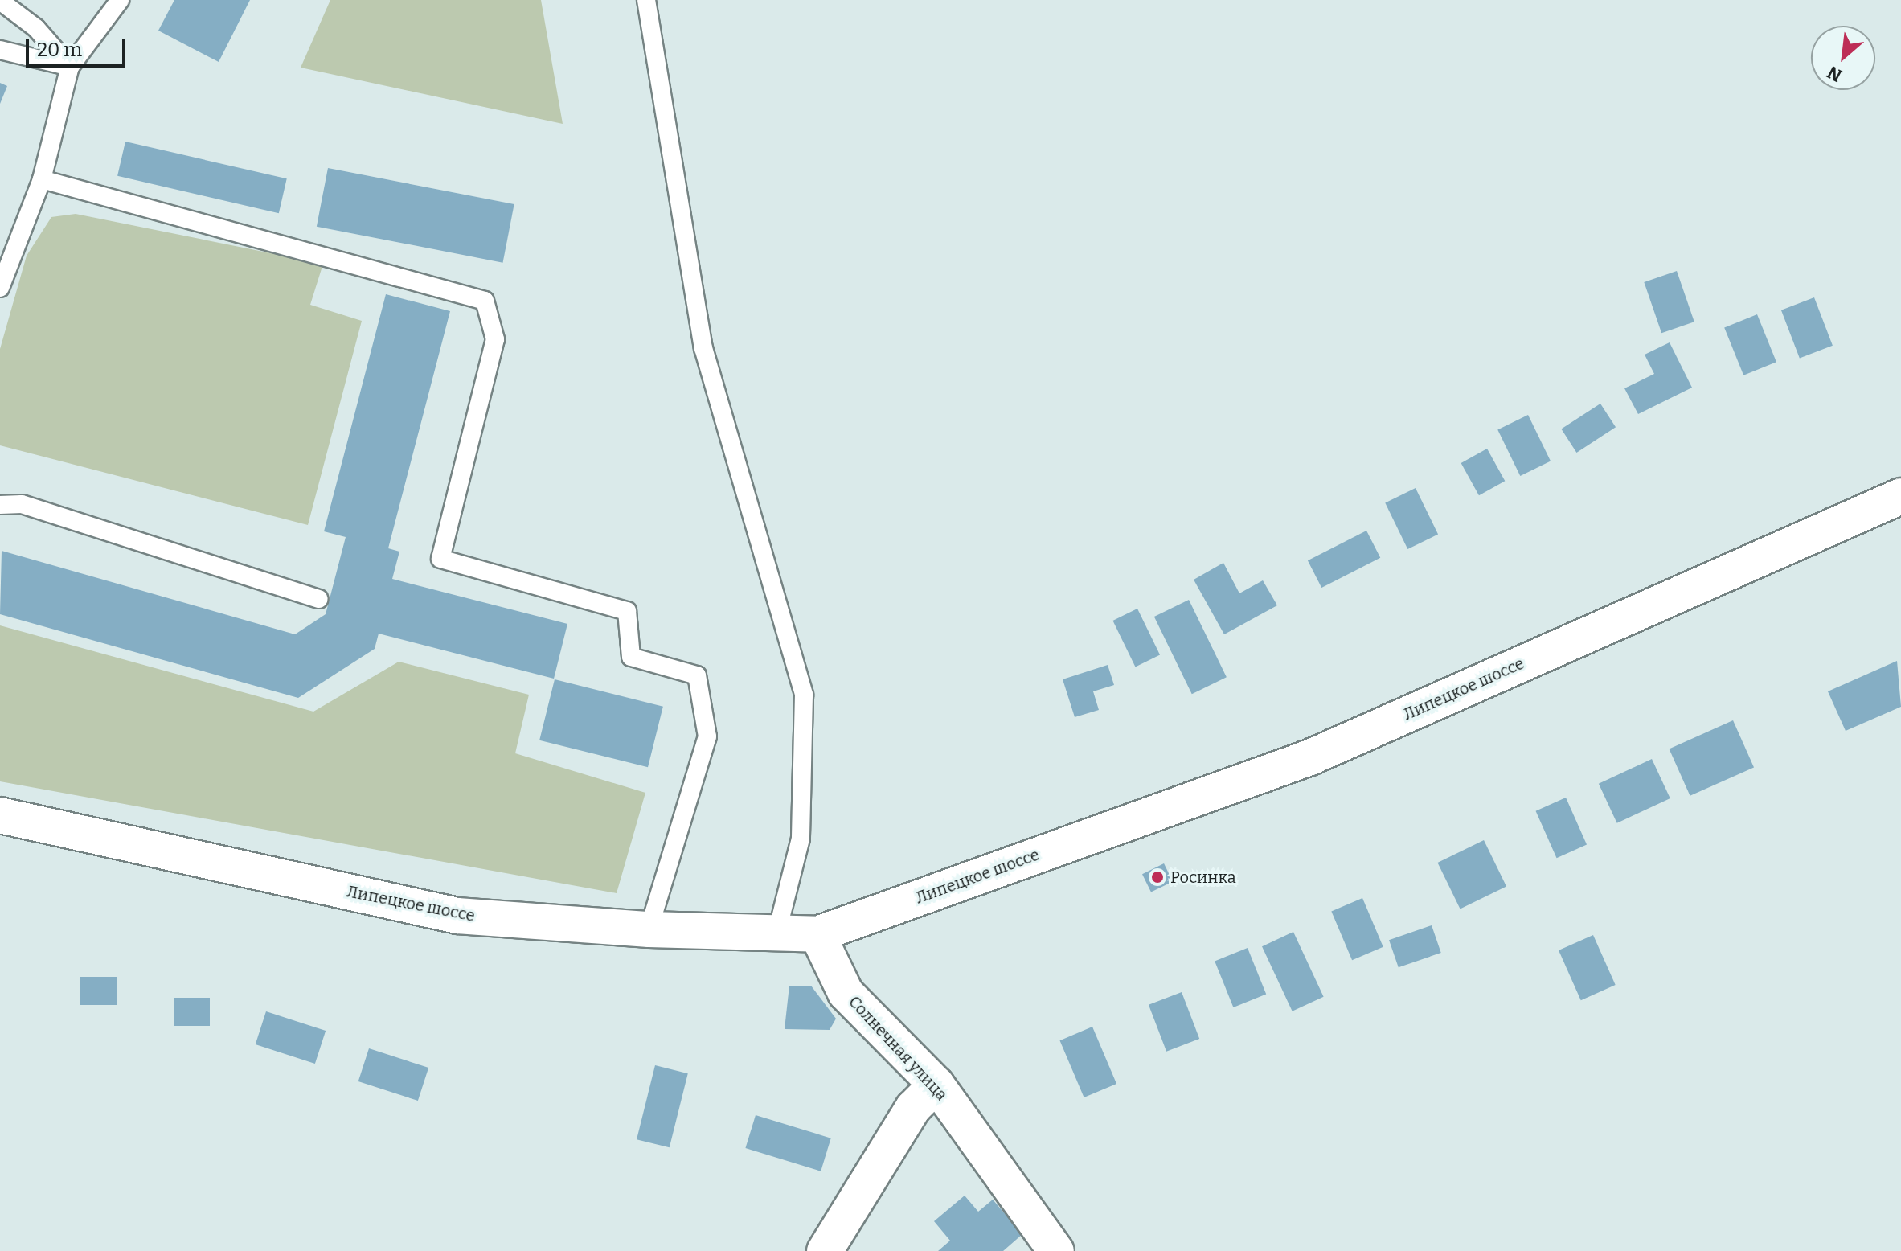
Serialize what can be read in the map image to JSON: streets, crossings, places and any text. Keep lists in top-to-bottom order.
{
  "streets": {
    "main road": ["Липецкое шоссе", "Солнечная улица"]
  },
  "crossings": [
    ["Липецкое шоссе", "Солнечная улица"]
  ],
  "places": ["Росинка"],
  "scale_bar": "20 m",
  "north": "bottom left"
}
